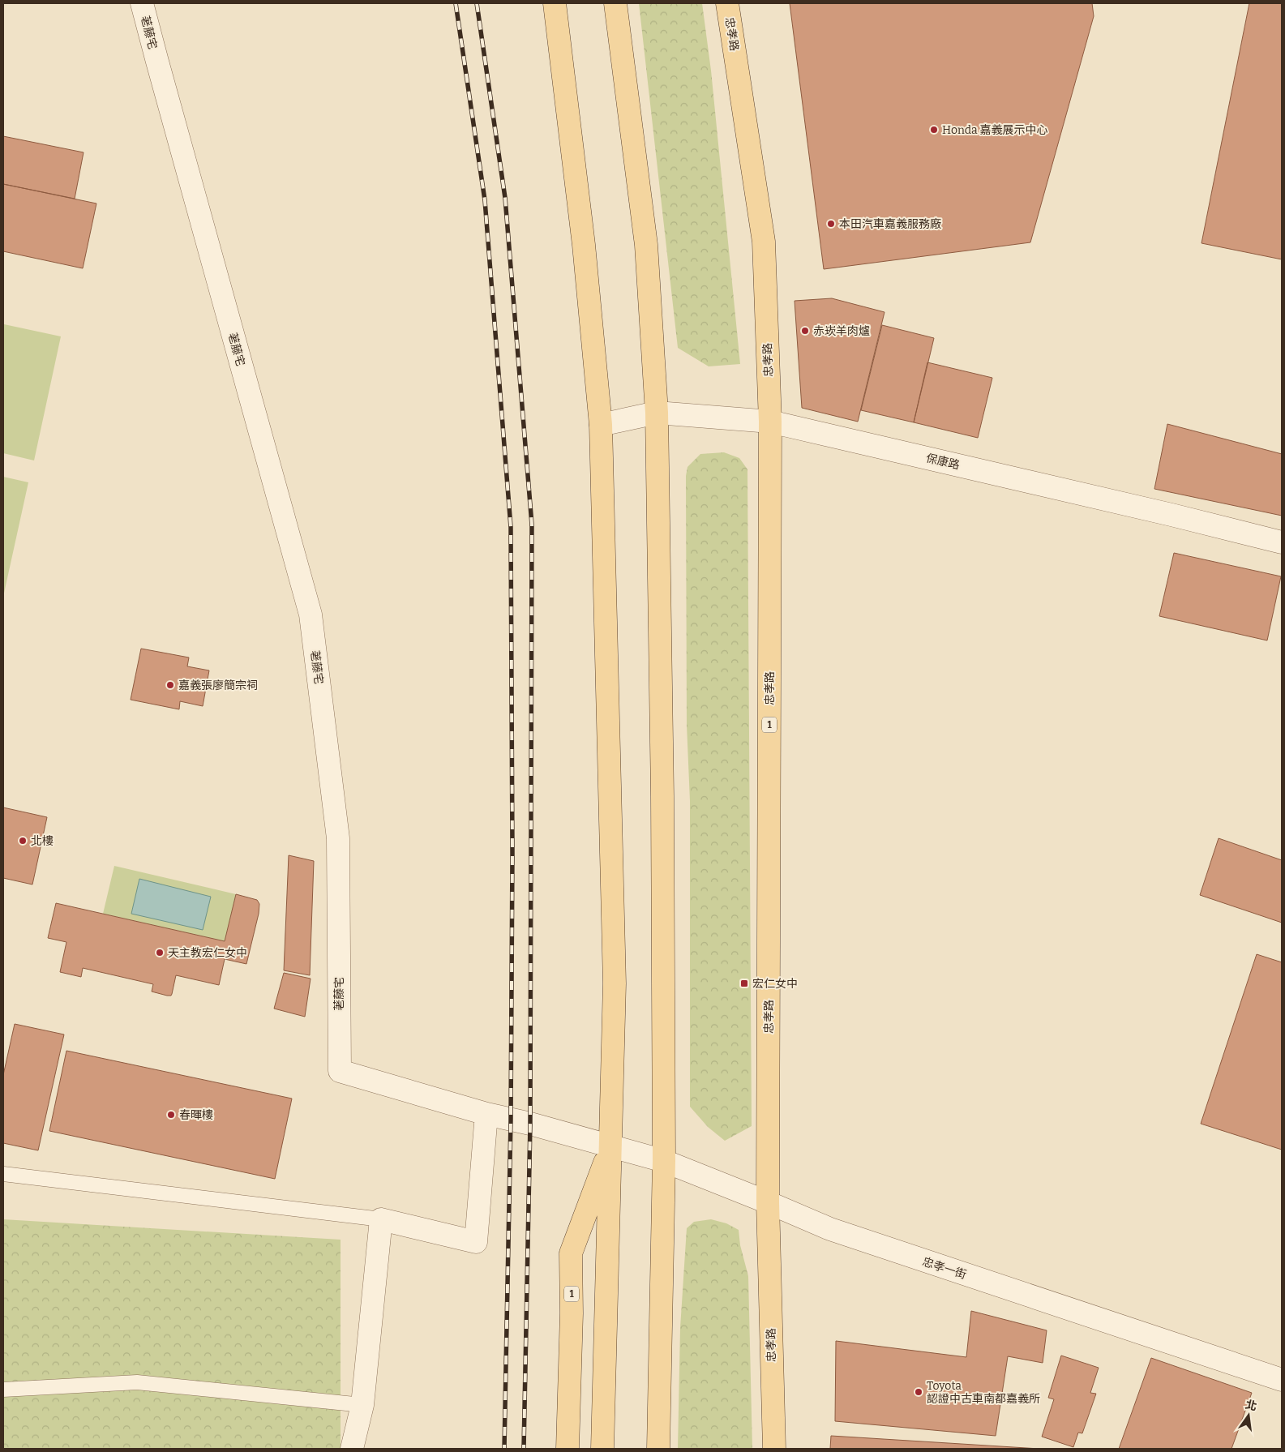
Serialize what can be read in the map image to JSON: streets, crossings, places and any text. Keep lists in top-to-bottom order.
{
  "streets": {
    "main road": ["忠孝路", "1"],
    "street": ["荖藤宅", "保康路", "忠孝一街"]
  },
  "crossings": [
    ["荖藤宅", "1"],
    ["荖藤宅", "忠孝一街"],
    ["忠孝路", "保康路"],
    ["忠孝路", "忠孝一街"],
    ["保康路", "1"],
    ["1", "忠孝一街"]
  ],
  "places": {
    "other": [
      "Honda 嘉義展示中心",
      "本田汽車嘉義服務廠",
      "赤崁羊肉爐",
      "嘉義張廖簡宗祠",
      "北樓",
      "天主教宏仁女中",
      "春暉樓",
      "Toyota 認證中古車南都嘉義所"
    ],
    "transit": ["宏仁女中"]
  },
  "north": "top"
}
